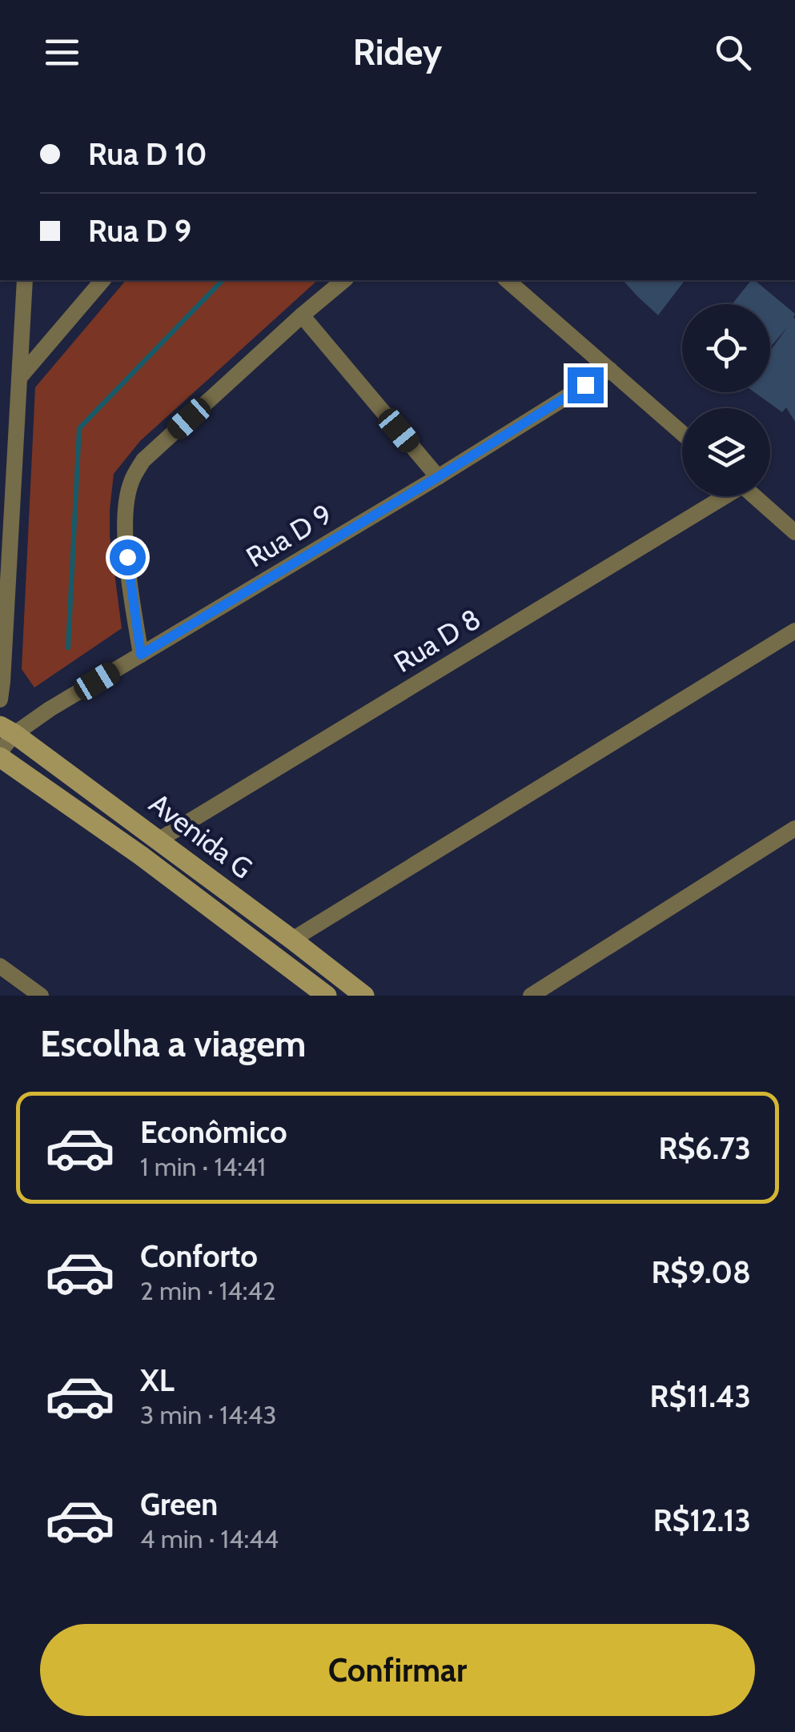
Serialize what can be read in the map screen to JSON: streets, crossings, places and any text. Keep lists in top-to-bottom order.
{
  "streets": {
    "main road": ["Avenida G"],
    "street": ["Rua D 9", "Rua D 8"]
  },
  "crossings": [
    ["Rua D 9", "Avenida G"],
    ["Rua D 8", "Avenida G"]
  ],
  "page": {
    "header": "Ridey",
    "banner": ["Rua D 10", "Rua D 9"],
    "heading": "Escolha a viagem",
    "list": [
      {
        "name": "Econômico",
        "note": "1 min · 14:41",
        "value": "R$6.73"
      },
      {
        "name": "Conforto",
        "note": "2 min · 14:42",
        "value": "R$9.08"
      },
      {
        "name": "XL",
        "note": "3 min · 14:43",
        "value": "R$11.43"
      },
      {
        "name": "Green",
        "note": "4 min · 14:44",
        "value": "R$12.13"
      }
    ],
    "buttons": "Confirmar"
  }
}
